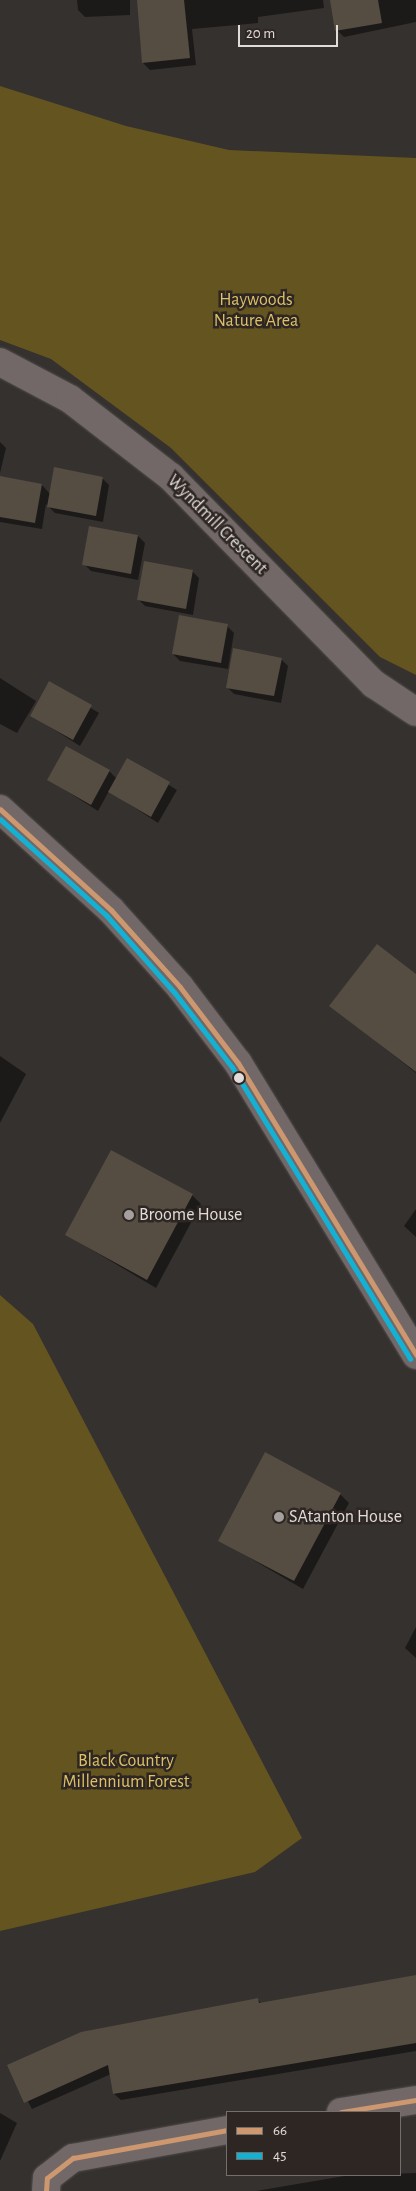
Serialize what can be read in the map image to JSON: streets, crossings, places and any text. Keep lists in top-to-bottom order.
{
  "streets": {
    "street": ["Wyndmill Crescent"]
  },
  "parks": ["Haywoods Nature Area", "Black Country Millennium Forest"],
  "places": ["Broome House", "SAtanton House"],
  "lines": ["transit line 66", "transit line 45"],
  "legend": ["66", "45"],
  "scale_bar": "20 m"
}
